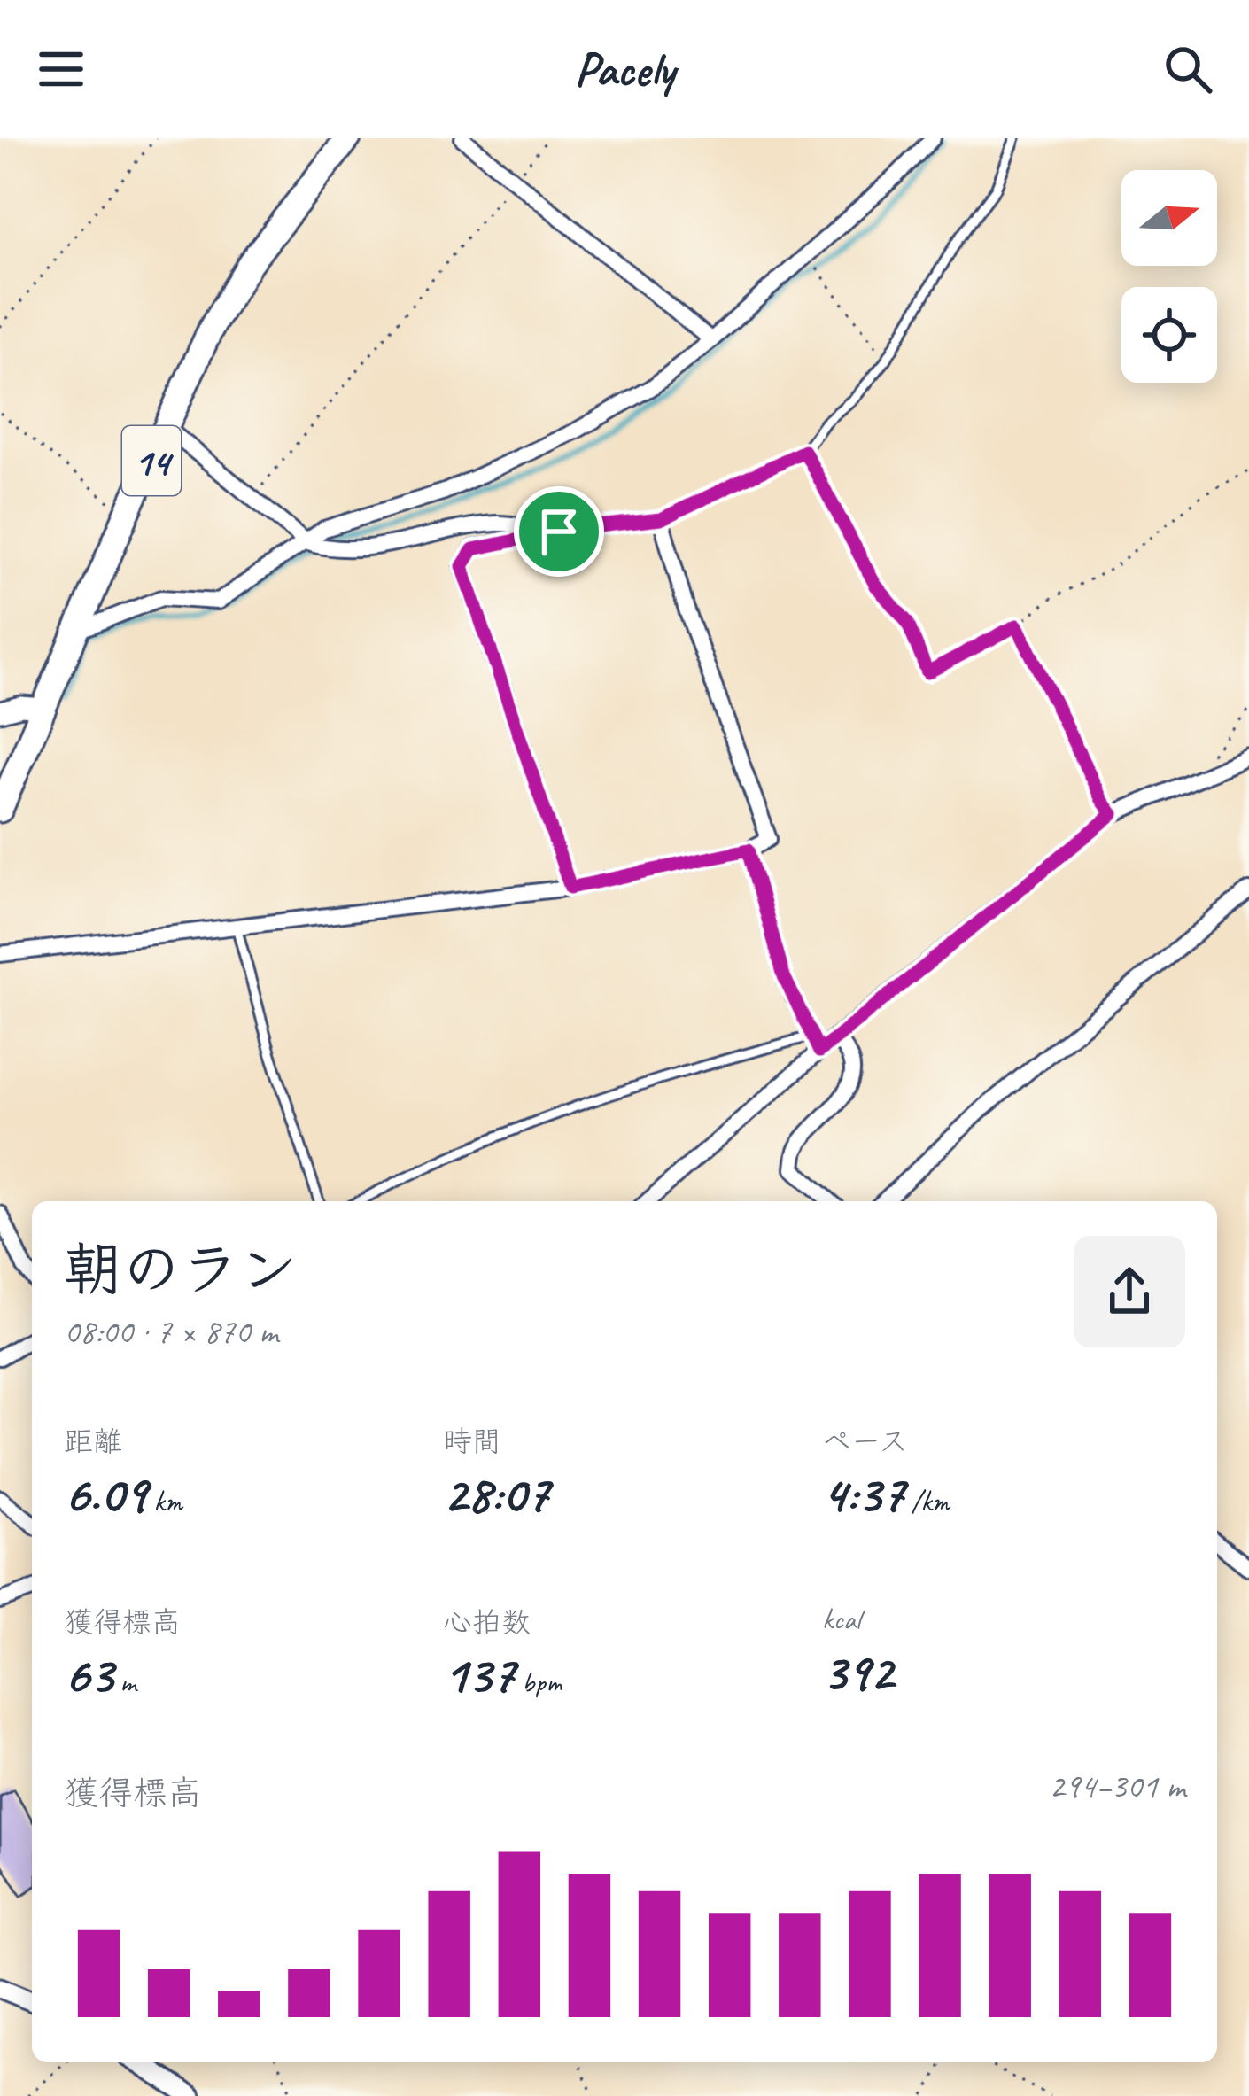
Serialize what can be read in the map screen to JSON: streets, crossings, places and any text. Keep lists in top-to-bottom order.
{
  "streets": {
    "main road": ["14"]
  },
  "north": "right",
  "page": {
    "header": "Pacely",
    "heading": ["朝のラン", "08:00 · 7 × 870 m"],
    "stats": [
      ["距離", "6.09 km"],
      ["時間", "28:07"],
      ["ペース", "4:37 /km"],
      ["獲得標高", "63 m"],
      ["心拍数", "137 bpm"],
      ["kcal", "392"]
    ],
    "chart": ["獲得標高", "294–301 m"]
  }
}
